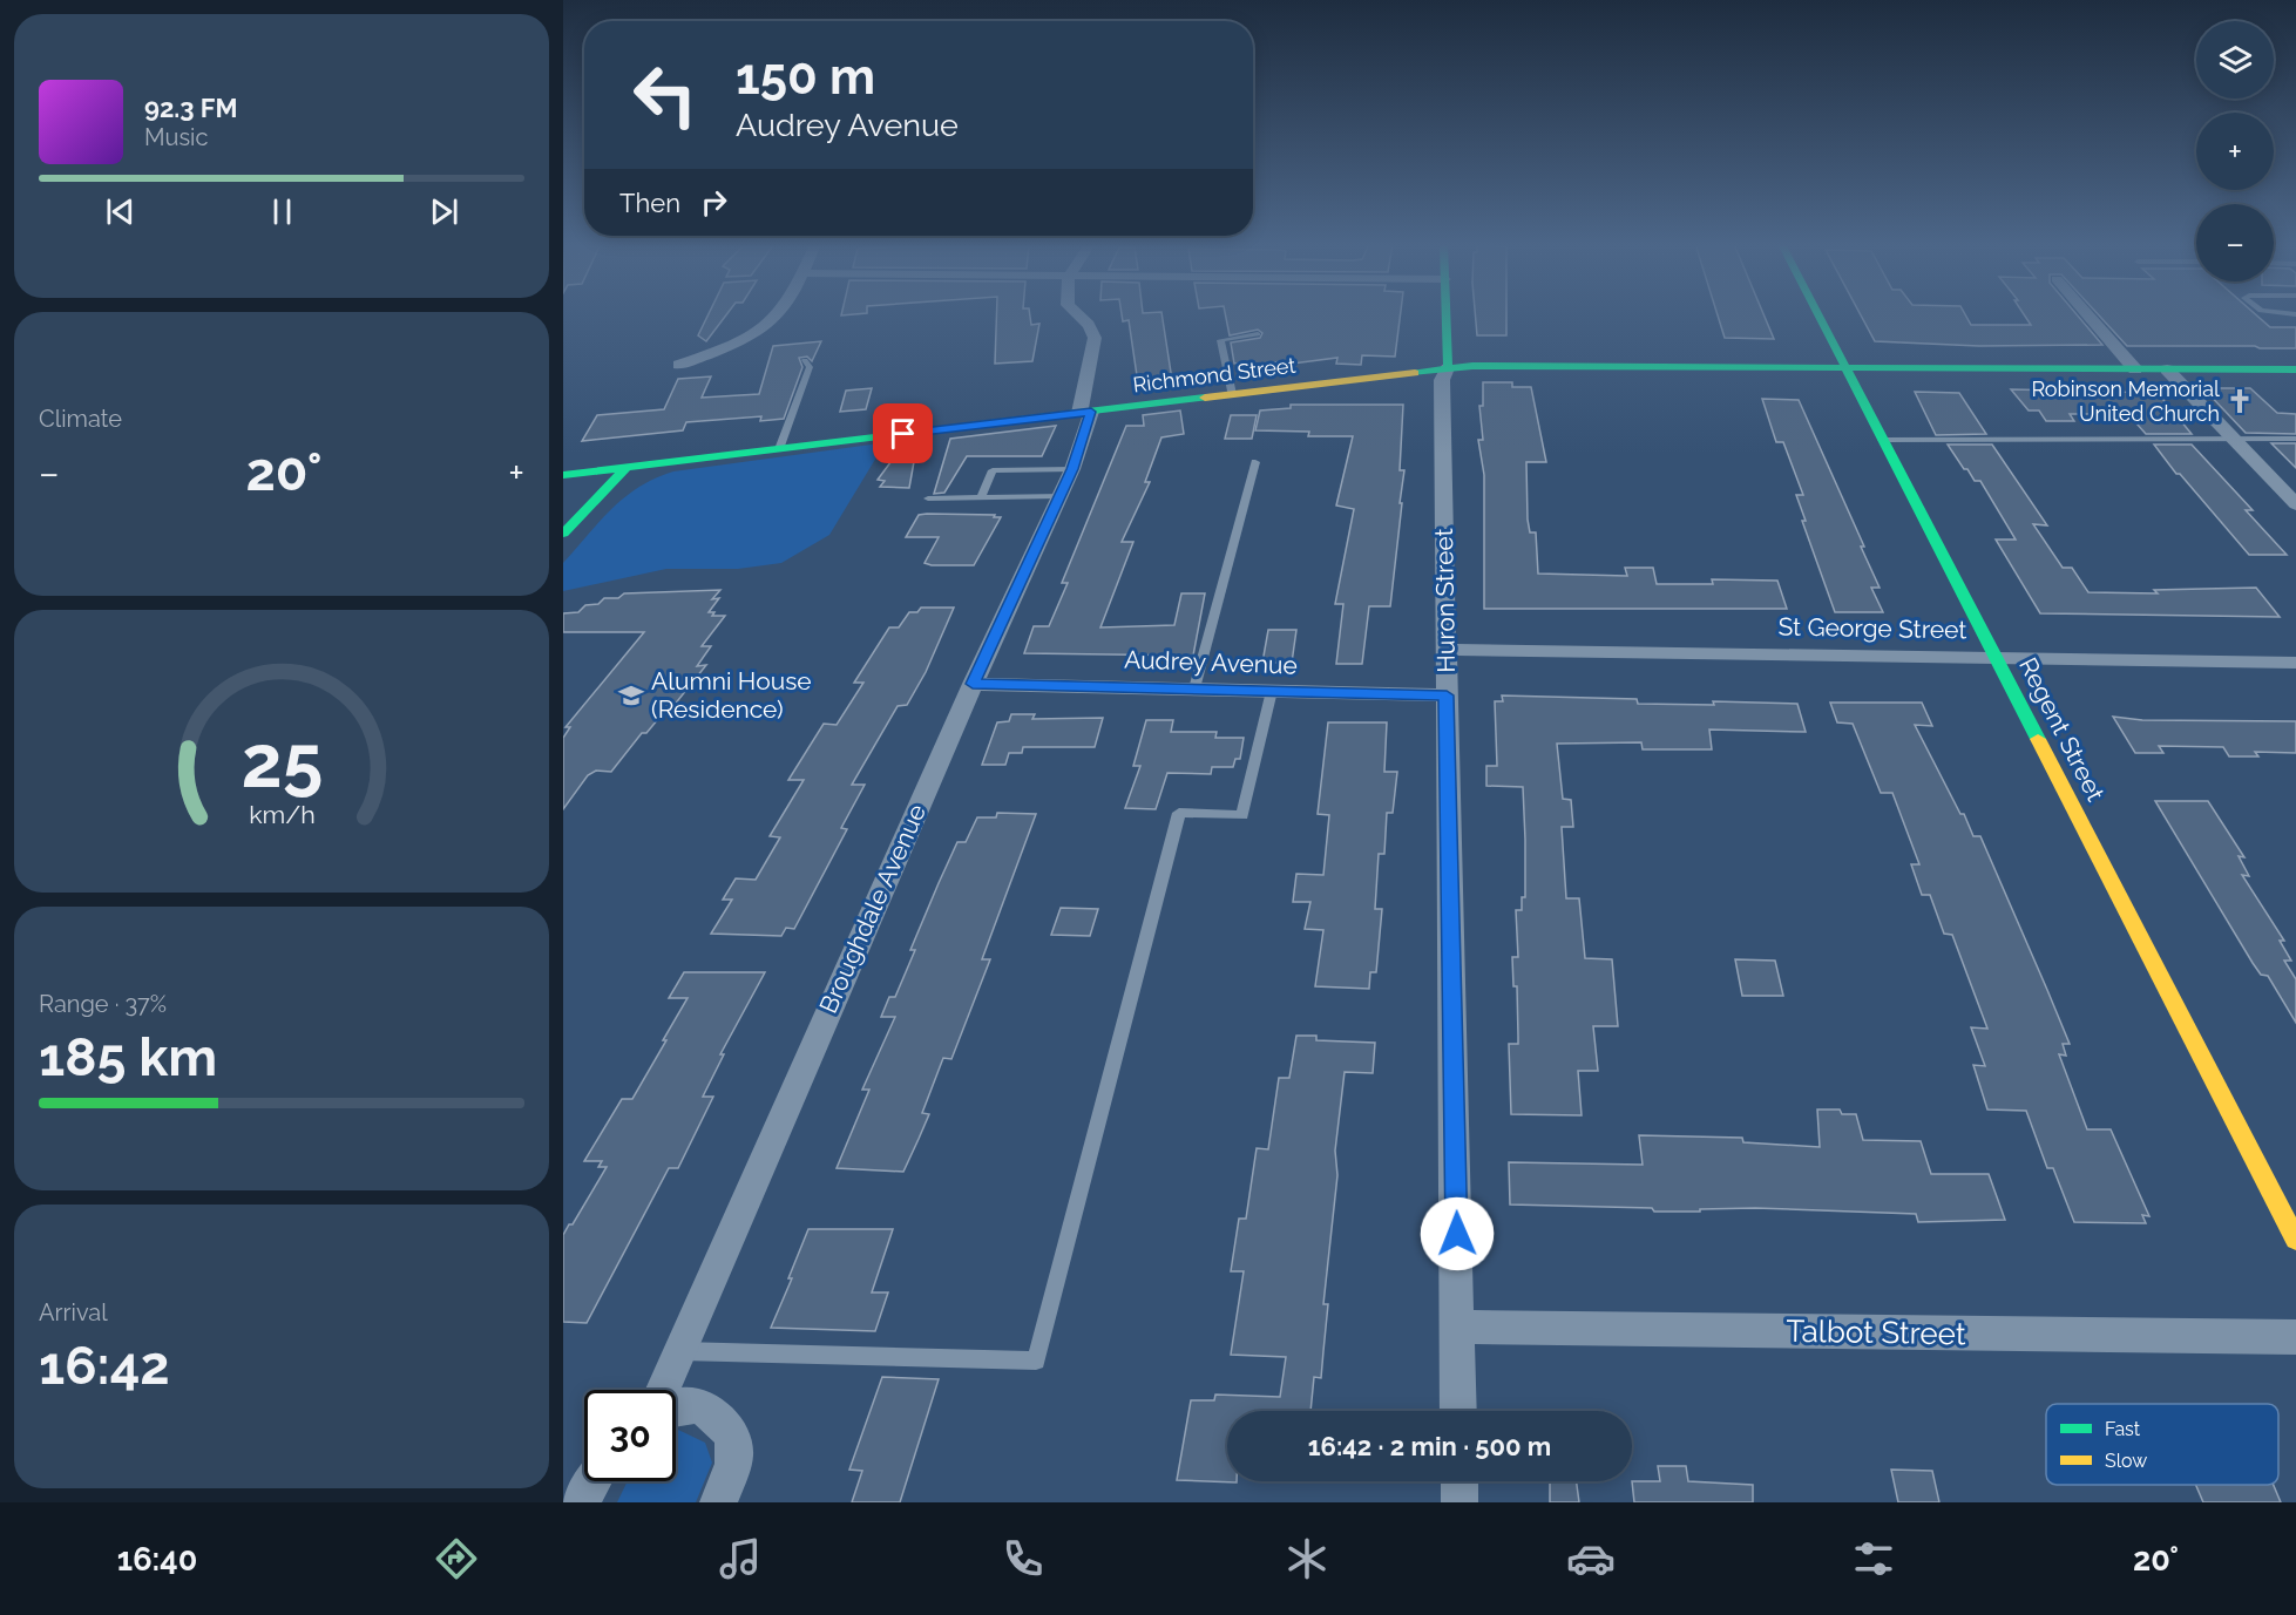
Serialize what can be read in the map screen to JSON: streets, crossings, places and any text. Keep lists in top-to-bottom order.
{
  "streets": {
    "street": [
      "Richmond Street",
      "Huron Street",
      "St George Street",
      "Audrey Avenue",
      "Regent Street",
      "Broughdale Avenue",
      "Talbot Street"
    ]
  },
  "crossings": [
    ["Richmond Street", "Huron Street"],
    ["Richmond Street", "Regent Street"],
    ["Richmond Street", "Broughdale Avenue"],
    ["Huron Street", "St George Street"],
    ["Huron Street", "Audrey Avenue"],
    ["Huron Street", "Talbot Street"],
    ["St George Street", "Regent Street"],
    ["Audrey Avenue", "Broughdale Avenue"]
  ],
  "places": {
    "church": ["Robinson Memorial United Church"],
    "school or university": ["Alumni House (Residence)"]
  },
  "legend": ["Fast", "Slow"],
  "page": {
    "map_buttons": ["+", "−"],
    "turn": ["150 m", "Audrey Avenue"],
    "song": ["92.3 FM", "Music"],
    "then": "Then",
    "tile": [
      "Climate",
      ["Range · 37%", "185 km"],
      ["Arrival", "16:42"]
    ],
    "heat": ["−", "20°", "+"],
    "limit": "30",
    "trip": "16:42 · 2 min · 500 m",
    "tabs": ["16:40", "20°"],
    "gauge": ["25", "km/h"]
  }
}
